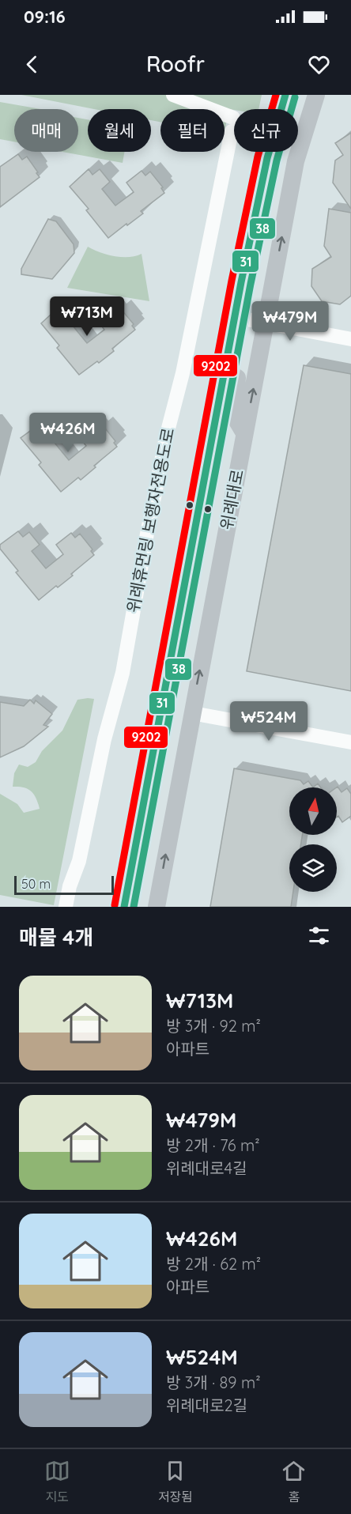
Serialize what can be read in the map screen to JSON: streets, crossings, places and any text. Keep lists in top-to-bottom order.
{
  "streets": {
    "main road": ["위례대로"],
    "street": ["위례휴먼링 보행자전용도로"]
  },
  "lines": ["transit line 31", "transit line 9202", "transit line 38"],
  "scale_bar": "50 m",
  "north": "top",
  "page": {
    "status": "09:16",
    "header": "Roofr",
    "chip": [
      "매매",
      "월세",
      "필터",
      "신규"
    ],
    "price": [
      "₩713M",
      "₩479M",
      "₩426M",
      "₩524M"
    ],
    "scale": "50 m",
    "heading": "매물 4개",
    "list": [
      {
        "name": "₩713M",
        "note": "방 3개 · 92 m² · 아파트"
      },
      {
        "name": "₩479M",
        "note": "방 2개 · 76 m² · 위례대로4길"
      },
      {
        "name": "₩426M",
        "note": "방 2개 · 62 m² · 아파트"
      },
      {
        "name": "₩524M",
        "note": "방 3개 · 89 m² · 위례대로2길"
      }
    ],
    "tabs": ["지도", "저장됨", "홈"]
  }
}
